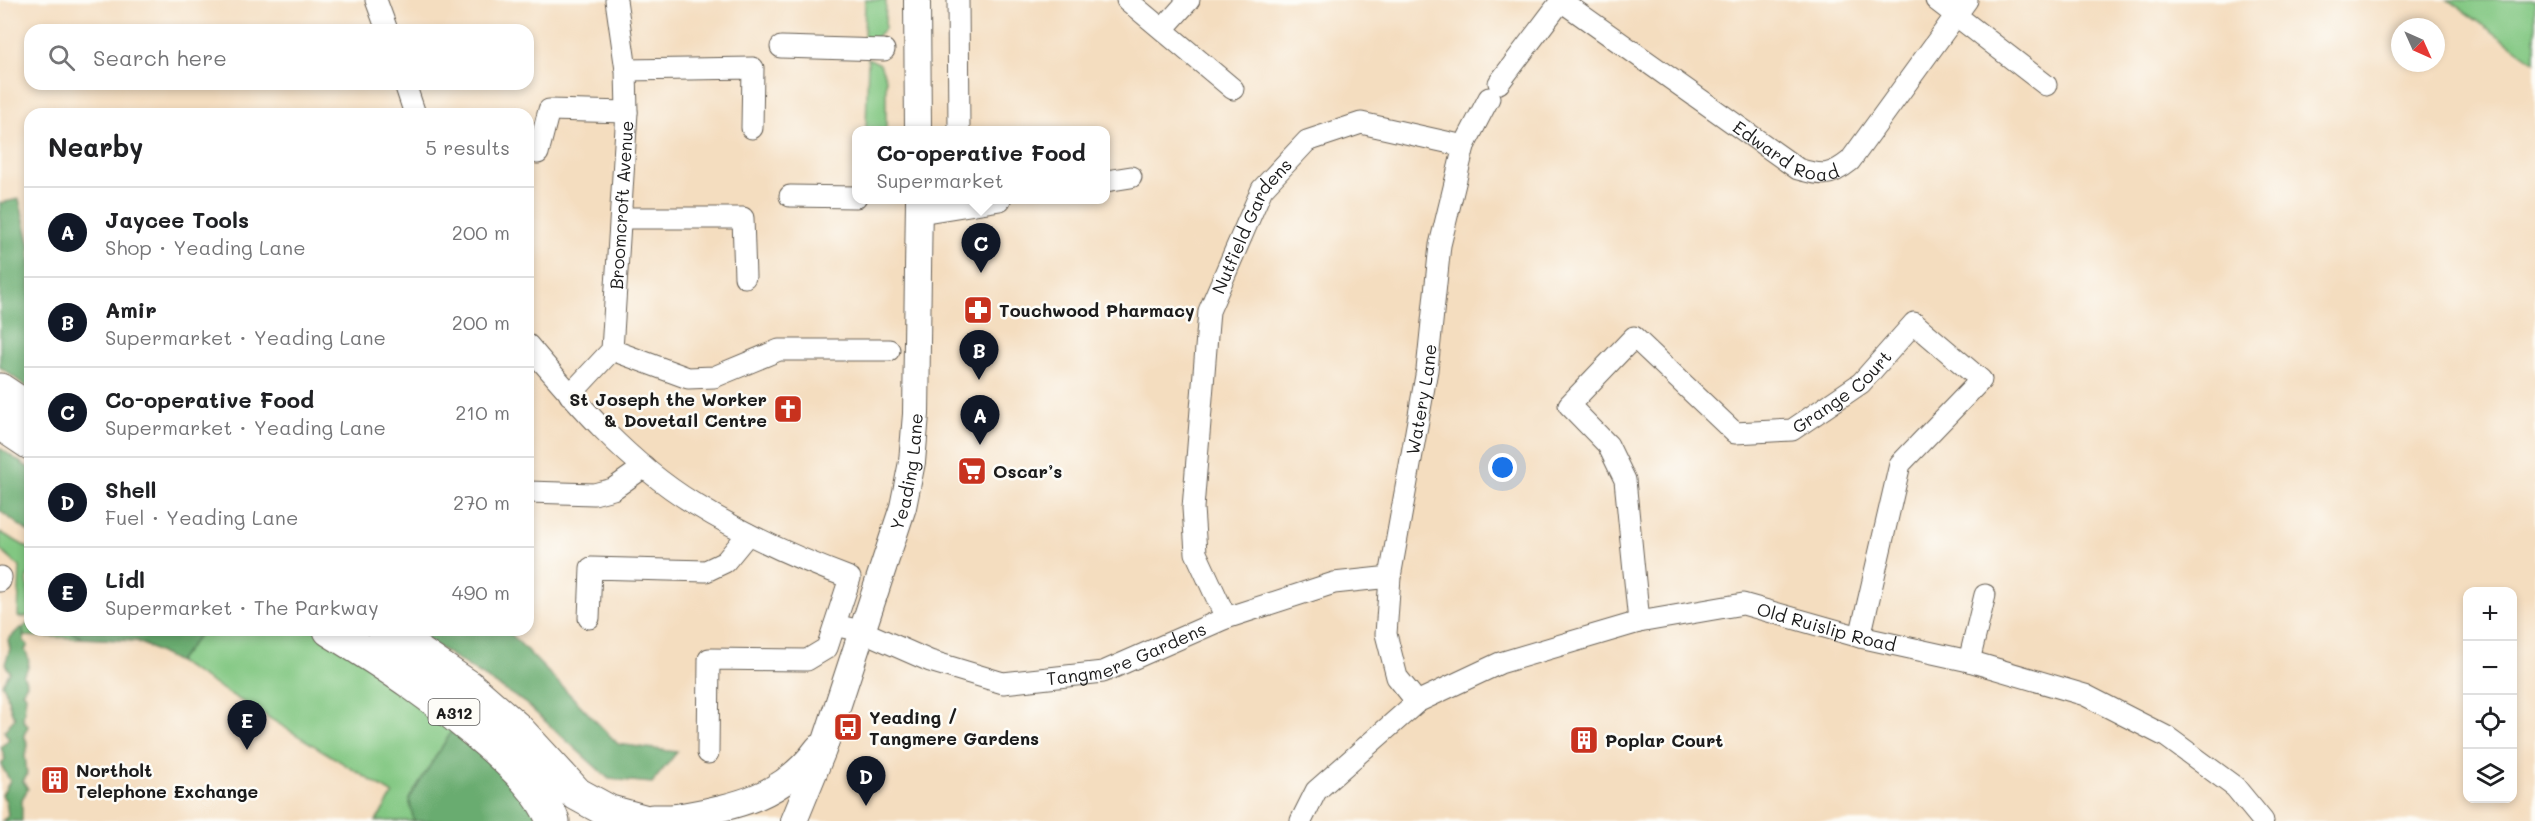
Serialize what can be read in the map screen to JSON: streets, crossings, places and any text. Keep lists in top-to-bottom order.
{
  "streets": {
    "highway": ["A312"],
    "street": [
      "Edward Road",
      "Broomcroft Avenue",
      "Nutfield Gardens",
      "Grange Court",
      "Watery Lane",
      "Yeading Lane",
      "Old Ruislip Road",
      "Tangmere Gardens"
    ]
  },
  "crossings": [
    ["Edward Road", "Watery Lane"],
    ["Nutfield Gardens", "Watery Lane"],
    ["Nutfield Gardens", "Tangmere Gardens"],
    ["Grange Court", "Old Ruislip Road"],
    ["Watery Lane", "Old Ruislip Road"],
    ["Watery Lane", "Tangmere Gardens"],
    ["Yeading Lane", "Tangmere Gardens"],
    ["Yeading Lane", "A312"]
  ],
  "places": {
    "pharmacy": ["Touchwood Pharmacy"],
    "church": ["St Joseph the Worker & Dovetail Centre"],
    "supermarket": ["Oscar’s"],
    "bus stop": ["Yeading / Tangmere Gardens"],
    "building": ["Poplar Court", "Northolt Telephone Exchange"]
  },
  "north": "bottom right",
  "page": {
    "search": "Search here",
    "heading": ["Nearby", "5 results"],
    "popup": ["Co-operative Food", "Supermarket"],
    "list": [
      {
        "mark": "A",
        "name": "Jaycee Tools",
        "note": "Shop · Yeading Lane",
        "value": "200 m"
      },
      {
        "mark": "B",
        "name": "Amir",
        "note": "Supermarket · Yeading Lane",
        "value": "200 m"
      },
      {
        "mark": "C",
        "name": "Co-operative Food",
        "note": "Supermarket · Yeading Lane",
        "value": "210 m"
      },
      {
        "mark": "D",
        "name": "Shell",
        "note": "Fuel · Yeading Lane",
        "value": "270 m"
      },
      {
        "mark": "E",
        "name": "Lidl",
        "note": "Supermarket · The Parkway",
        "value": "490 m"
      }
    ],
    "pins": [
      "C",
      "B",
      "A",
      "E",
      "D"
    ],
    "map_buttons": ["+", "−"]
  }
}
